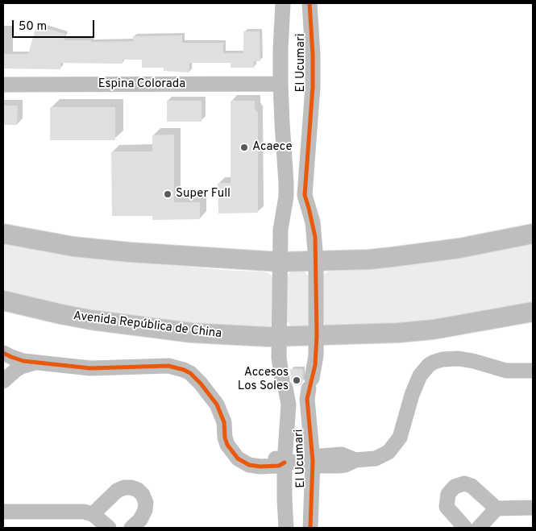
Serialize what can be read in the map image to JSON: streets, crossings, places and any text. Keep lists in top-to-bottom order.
{
  "streets": {
    "main road": ["Avenida República de China"],
    "street": ["El Ucumari", "Espina Colorada"]
  },
  "crossings": [
    ["El Ucumari", "Espina Colorada"],
    ["El Ucumari", "Avenida República de China"]
  ],
  "places": ["Acaece", "Super Full", "Accesos Los Soles"],
  "scale_bar": "50 m"
}
